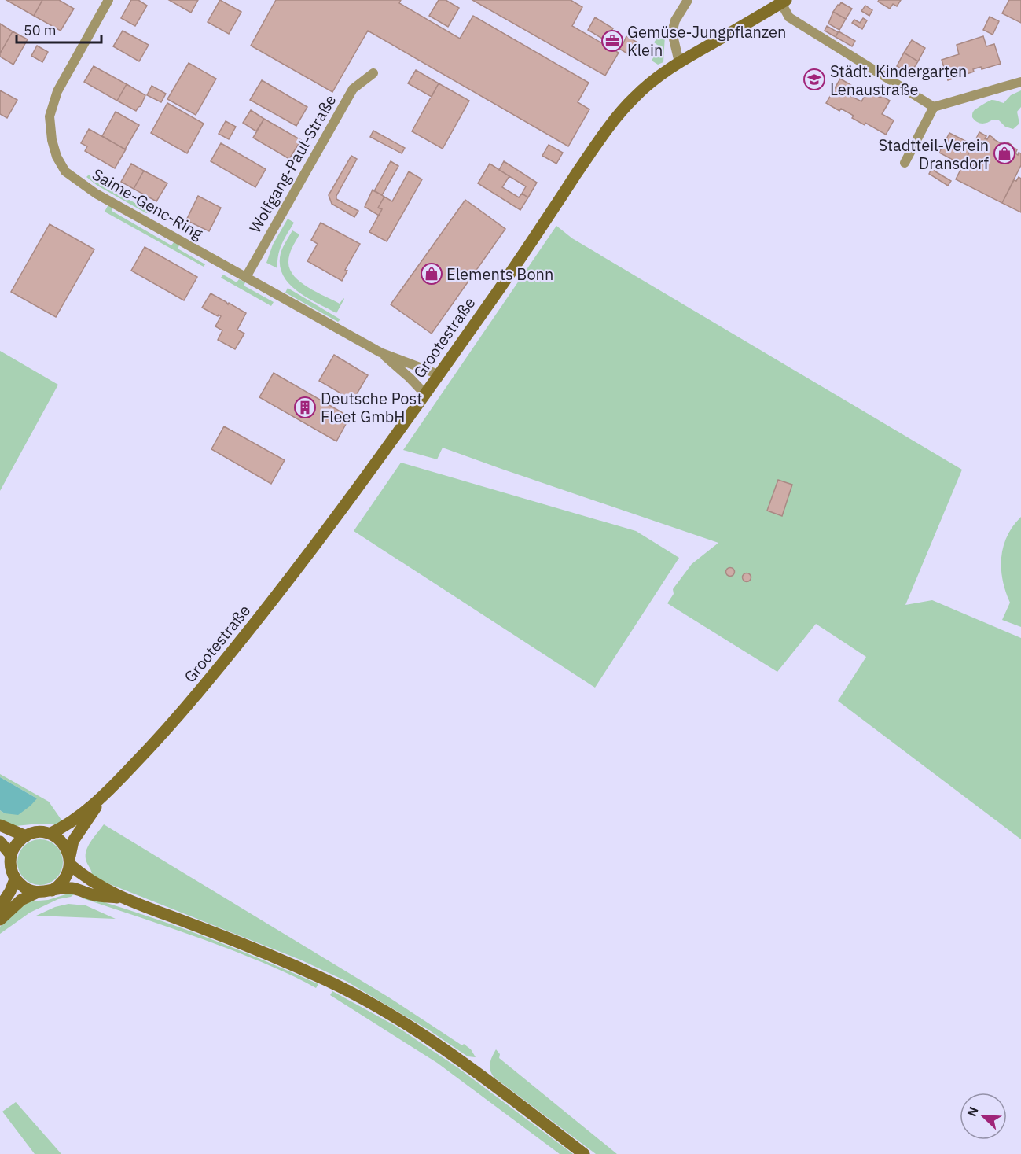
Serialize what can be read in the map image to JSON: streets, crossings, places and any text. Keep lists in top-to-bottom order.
{
  "streets": {
    "main road": ["Grootestraße"],
    "street": ["Wolfgang-Paul-Straße", "Saime-Genc-Ring"]
  },
  "crossings": [
    ["Wolfgang-Paul-Straße", "Saime-Genc-Ring"],
    ["Saime-Genc-Ring", "Grootestraße"]
  ],
  "places": {
    "office": ["Gemüse-Jungpflanzen Klein"],
    "school or university": ["Städt. Kindergarten Lenaustraße"],
    "shop": ["Stadtteil-Verein Dransdorf", "Elements Bonn"],
    "building": ["Deutsche Post Fleet GmbH"]
  },
  "scale_bar": "50 m",
  "north": "top left"
}
